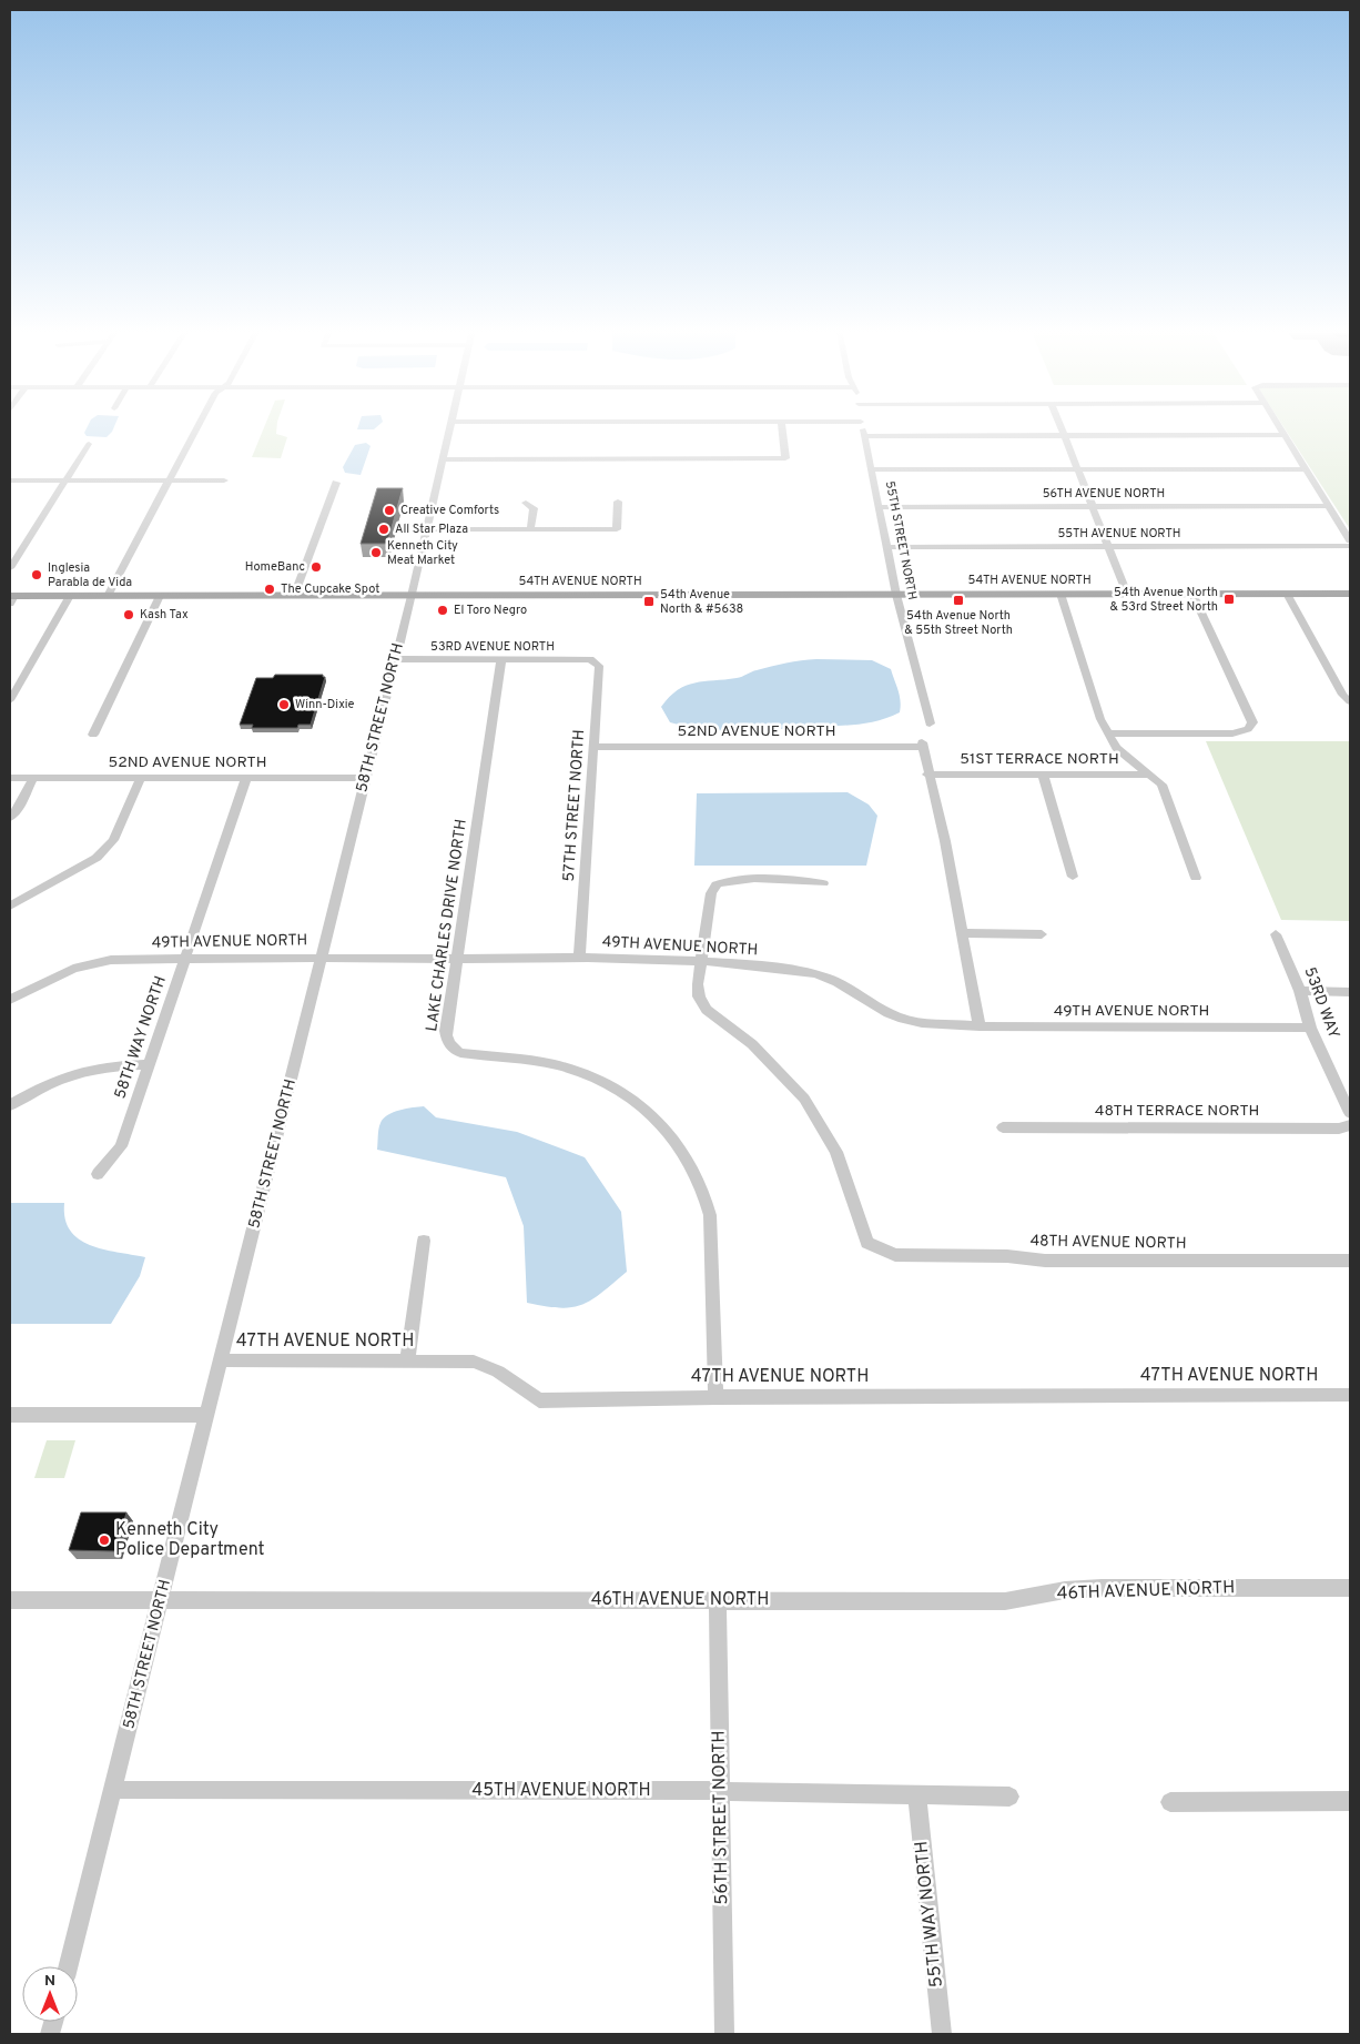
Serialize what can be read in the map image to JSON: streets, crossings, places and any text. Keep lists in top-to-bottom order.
{
  "streets": {
    "main road": ["54TH AVENUE NORTH"],
    "street": [
      "56TH AVENUE NORTH",
      "55TH AVENUE NORTH",
      "55TH STREET NORTH",
      "53RD AVENUE NORTH",
      "58TH STREET NORTH",
      "52ND AVENUE NORTH",
      "51ST TERRACE NORTH",
      "57TH STREET NORTH",
      "LAKE CHARLES DRIVE NORTH",
      "49TH AVENUE NORTH",
      "53RD WAY",
      "58TH WAY NORTH",
      "48TH TERRACE NORTH",
      "48TH AVENUE NORTH",
      "47TH AVENUE NORTH",
      "46TH AVENUE NORTH",
      "45TH AVENUE NORTH",
      "56TH STREET NORTH",
      "55TH WAY NORTH"
    ]
  },
  "crossings": [
    ["56TH AVENUE NORTH", "55TH STREET NORTH"],
    ["55TH AVENUE NORTH", "55TH STREET NORTH"],
    ["55TH STREET NORTH", "54TH AVENUE NORTH"],
    ["54TH AVENUE NORTH", "58TH STREET NORTH"],
    ["53RD AVENUE NORTH", "58TH STREET NORTH"],
    ["53RD AVENUE NORTH", "57TH STREET NORTH"],
    ["53RD AVENUE NORTH", "LAKE CHARLES DRIVE NORTH"],
    ["58TH STREET NORTH", "52ND AVENUE NORTH"],
    ["58TH STREET NORTH", "49TH AVENUE NORTH"],
    ["58TH STREET NORTH", "47TH AVENUE NORTH"],
    ["58TH STREET NORTH", "46TH AVENUE NORTH"],
    ["58TH STREET NORTH", "45TH AVENUE NORTH"],
    ["52ND AVENUE NORTH", "51ST TERRACE NORTH"],
    ["52ND AVENUE NORTH", "57TH STREET NORTH"],
    ["52ND AVENUE NORTH", "58TH WAY NORTH"],
    ["57TH STREET NORTH", "49TH AVENUE NORTH"],
    ["LAKE CHARLES DRIVE NORTH", "49TH AVENUE NORTH"],
    ["LAKE CHARLES DRIVE NORTH", "47TH AVENUE NORTH"],
    ["49TH AVENUE NORTH", "53RD WAY"],
    ["49TH AVENUE NORTH", "58TH WAY NORTH"],
    ["49TH AVENUE NORTH", "48TH AVENUE NORTH"],
    ["46TH AVENUE NORTH", "56TH STREET NORTH"],
    ["45TH AVENUE NORTH", "56TH STREET NORTH"],
    ["45TH AVENUE NORTH", "55TH WAY NORTH"]
  ],
  "places": {
    "other": [
      "Creative Comforts",
      "All Star Plaza",
      "Kenneth City Meat Market",
      "HomeBanc",
      "Inglesia Parabla de Vida",
      "The Cupcake Spot",
      "El Toro Negro",
      "Kash Tax",
      "Winn-Dixie",
      "Kenneth City Police Department"
    ],
    "transit": ["54th Avenue North & 53rd Street North", "54th Avenue North & 55th Street North", "54th Avenue North & #5638"]
  },
  "north": "top"
}
